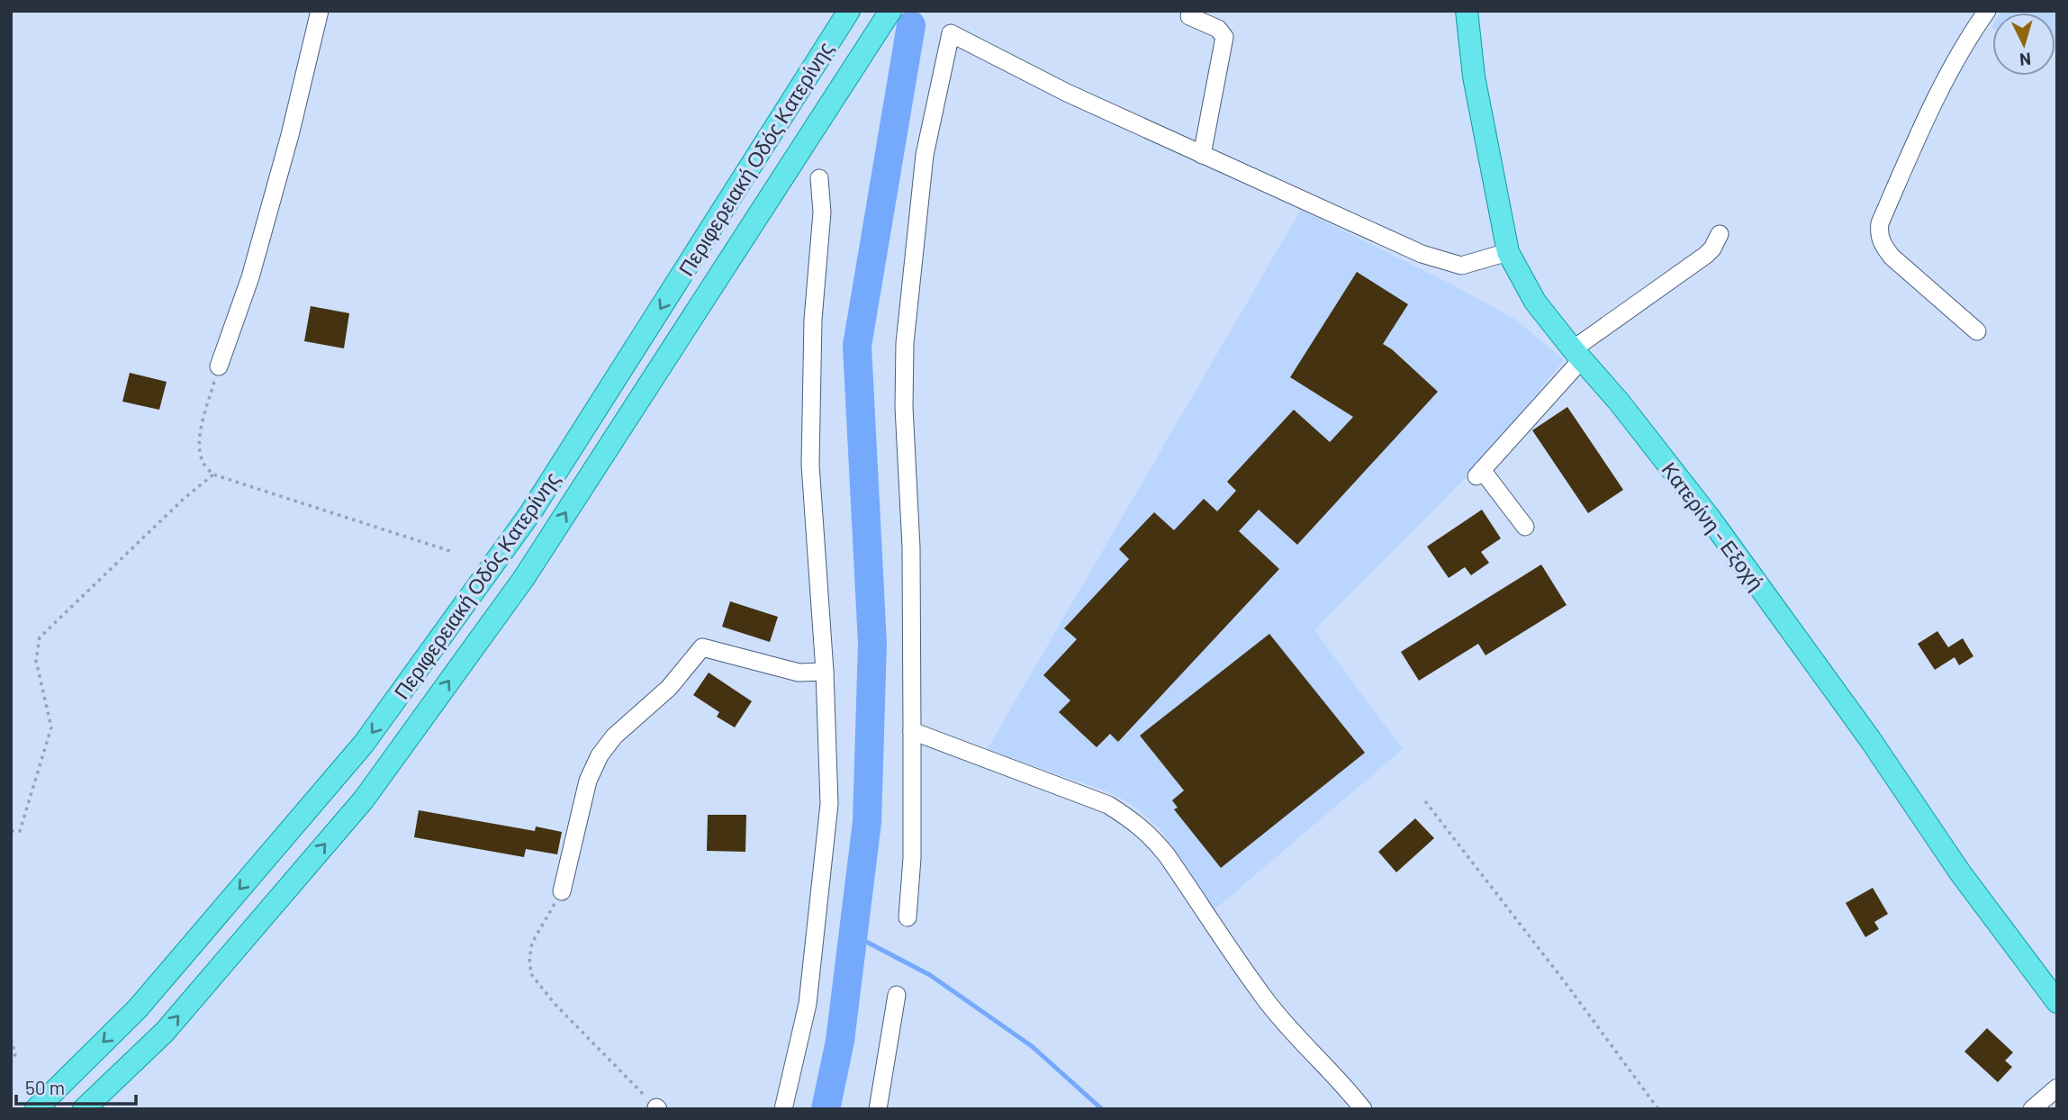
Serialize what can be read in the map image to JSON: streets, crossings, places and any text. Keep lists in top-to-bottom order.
{
  "streets": {
    "main road": ["Περιφερειακή Οδός Κατερίνης", "Κατερίνη - Εξοχή"]
  },
  "scale_bar": "50 m",
  "north": "bottom"
}
